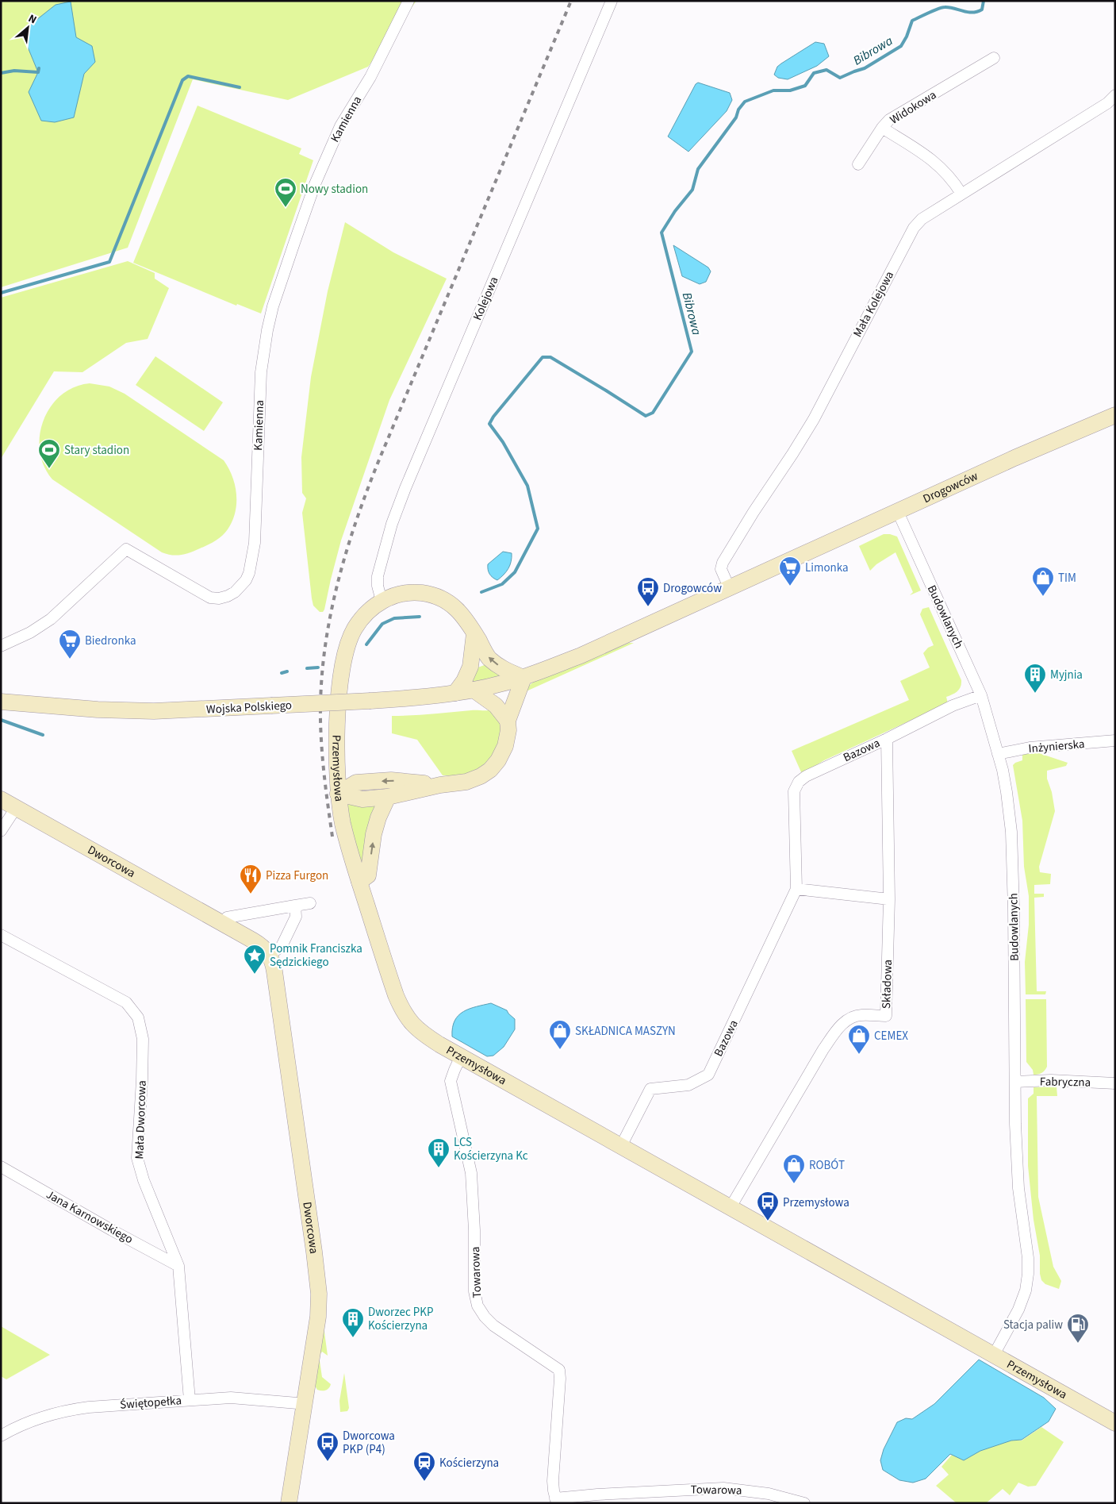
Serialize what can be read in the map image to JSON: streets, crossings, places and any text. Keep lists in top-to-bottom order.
{
  "streets": {
    "main road": [
      "Drogowców",
      "Wojska Polskiego",
      "Przemysłowa",
      "Dworcowa"
    ],
    "street": [
      "Widokowa",
      "Kamienna",
      "Kolejowa",
      "Mała Kolejowa",
      "Budowlanych",
      "Inżynierska",
      "Bazowa",
      "Składowa",
      "Fabryczna",
      "Mała Dworcowa",
      "Jana Karnowskiego",
      "Towarowa",
      "Świętopełka"
    ]
  },
  "crossings": [
    ["Widokowa", "Mała Kolejowa"],
    ["Kolejowa", "Przemysłowa"],
    ["Mała Kolejowa", "Drogowców"],
    ["Drogowców", "Budowlanych"],
    ["Drogowców", "Wojska Polskiego"],
    ["Drogowców", "Przemysłowa"],
    ["Budowlanych", "Inżynierska"],
    ["Budowlanych", "Bazowa"],
    ["Budowlanych", "Przemysłowa"],
    ["Budowlanych", "Fabryczna"],
    ["Bazowa", "Przemysłowa"],
    ["Bazowa", "Składowa"],
    ["Przemysłowa", "Składowa"],
    ["Przemysłowa", "Towarowa"],
    ["Dworcowa", "Świętopełka"],
    ["Mała Dworcowa", "Jana Karnowskiego"],
    ["Mała Dworcowa", "Świętopełka"]
  ],
  "water": ["Bibrowa"],
  "places": {
    "sports": ["Nowy stadion", "Stary stadion"],
    "supermarket": ["Limonka", "Biedronka"],
    "shop": [
      "TIM",
      "SKŁADNICA MASZYN",
      "СEMEX",
      "ROBÓT"
    ],
    "bus stop": ["Drogowców", "Przemysłowa", "Dworcowa PKP (P4)"],
    "building": ["Myjnia", "LCS Kościerzyna Kc", "Dworzec PKP Kościerzyna"],
    "restaurant": ["Pizza Furgon"],
    "place": ["Pomnik Franciszka Sędzickiego"],
    "fuel station": ["Stacja paliw"],
    "station": ["Kościerzyna"]
  },
  "north": "top right"
}
